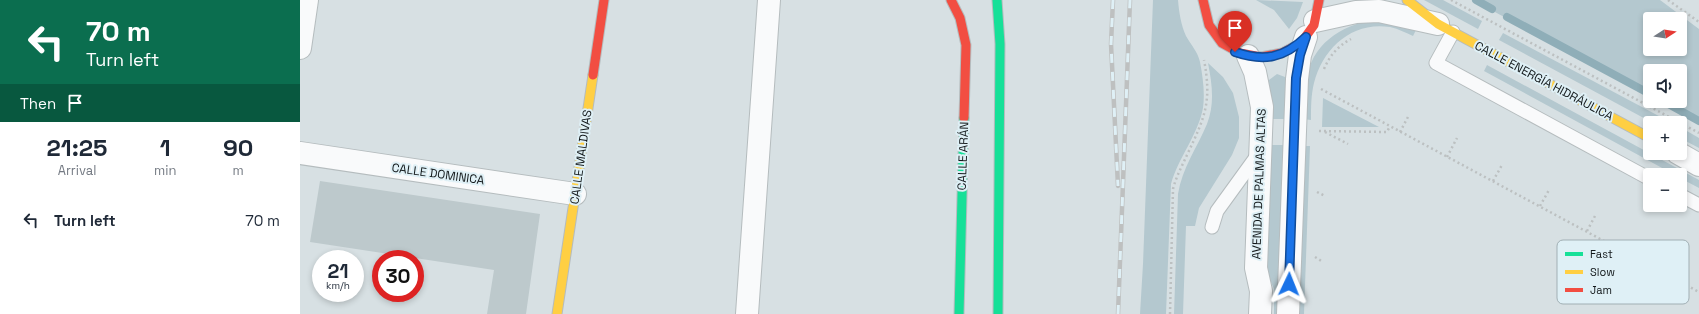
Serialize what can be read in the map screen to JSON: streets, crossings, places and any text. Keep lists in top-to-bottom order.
{
  "streets": {
    "street": [
      "CALLE ENERGÍA HIDRÁULICA",
      "CALLE ARÁN",
      "CALLE MALDIVAS",
      "CALLE DOMINICA",
      "AVENIDA DE PALMAS ALTAS"
    ]
  },
  "crossings": [
    ["CALLE MALDIVAS", "CALLE DOMINICA"]
  ],
  "legend": ["Fast", "Slow", "Jam"],
  "north": "right",
  "page": {
    "turn": ["70 m", "Turn left"],
    "map_buttons": ["+", "−"],
    "then": "Then",
    "eta": [
      "21:25",
      "Arrival",
      "1",
      "min",
      "90",
      "m"
    ],
    "list": [
      {
        "name": "Turn left",
        "value": "70 m"
      }
    ],
    "speed": "21 km/h",
    "limit": "30"
  }
}
